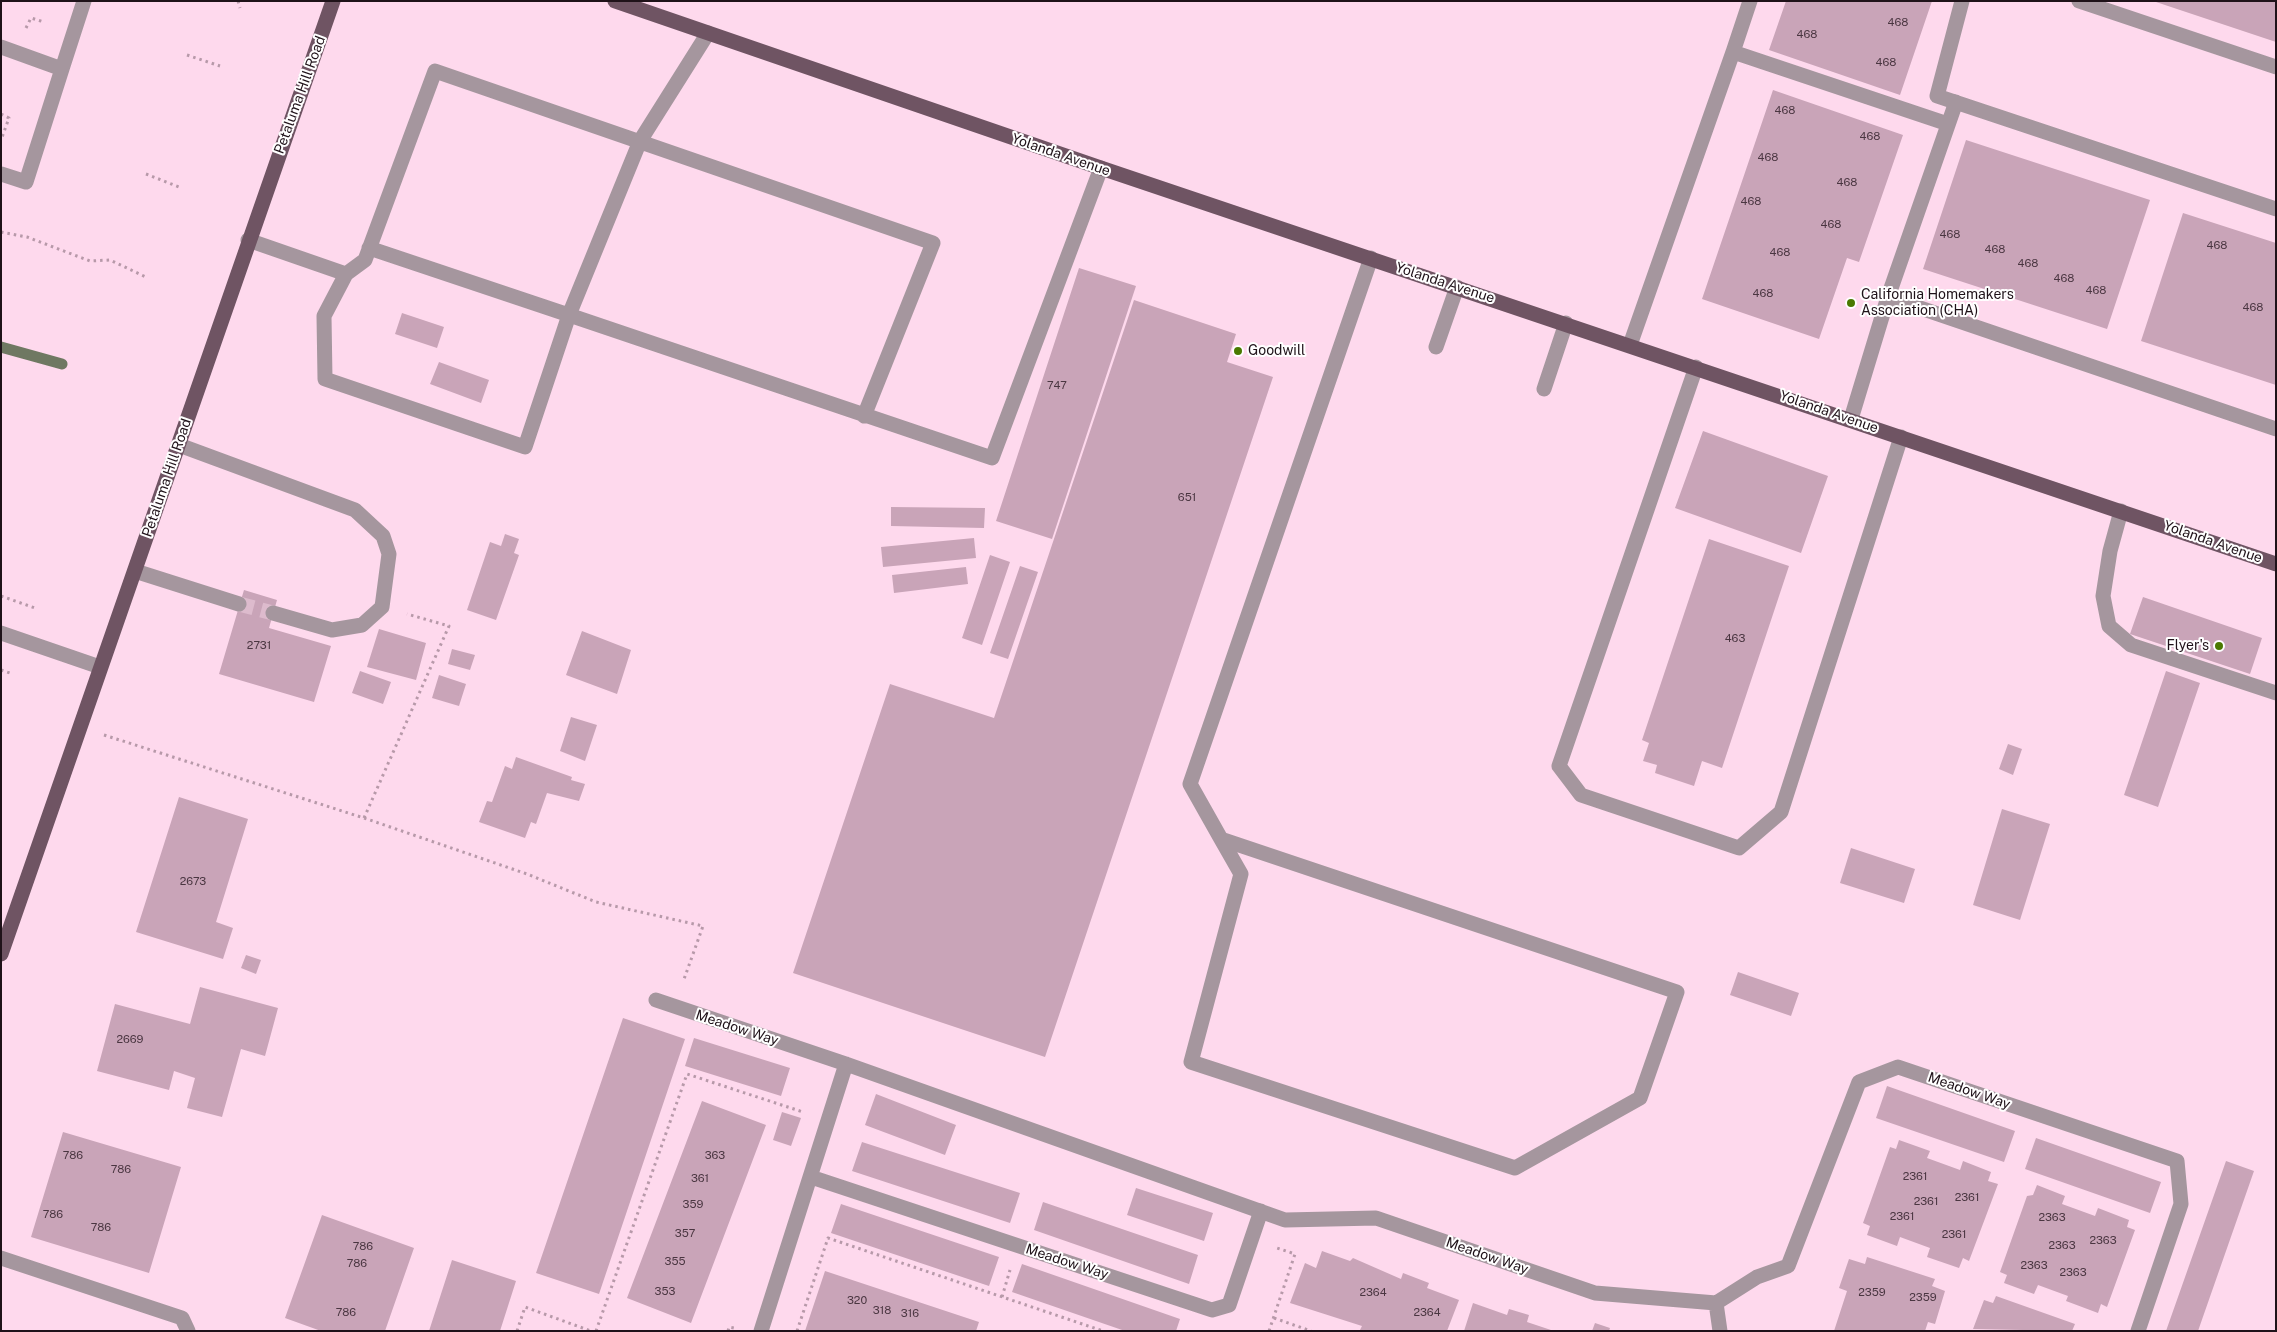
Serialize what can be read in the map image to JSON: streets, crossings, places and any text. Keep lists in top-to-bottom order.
{
  "streets": {
    "main road": ["Petaluma Hill Road", "Yolanda Avenue"],
    "street": ["Meadow Way"]
  },
  "places": ["California Homemakers Association (CHA)", "Goodwill", "Flyer's"],
  "house_numbers": [
    "468",
    "468",
    "468",
    "468",
    "468",
    "468",
    "468",
    "468",
    "468",
    "468",
    "468",
    "468",
    "468",
    "468",
    "468",
    "468",
    "468",
    "468",
    "747",
    "651",
    "463",
    "2731",
    "2673",
    "2669",
    "786",
    "363",
    "786",
    "2361",
    "361",
    "2361",
    "2361",
    "359",
    "786",
    "2361",
    "2363",
    "786",
    "357",
    "2361",
    "2363",
    "2363",
    "786",
    "355",
    "786",
    "2363",
    "2363",
    "353",
    "2364",
    "2359",
    "2359",
    "320",
    "318",
    "786",
    "2364",
    "316"
  ]
}
